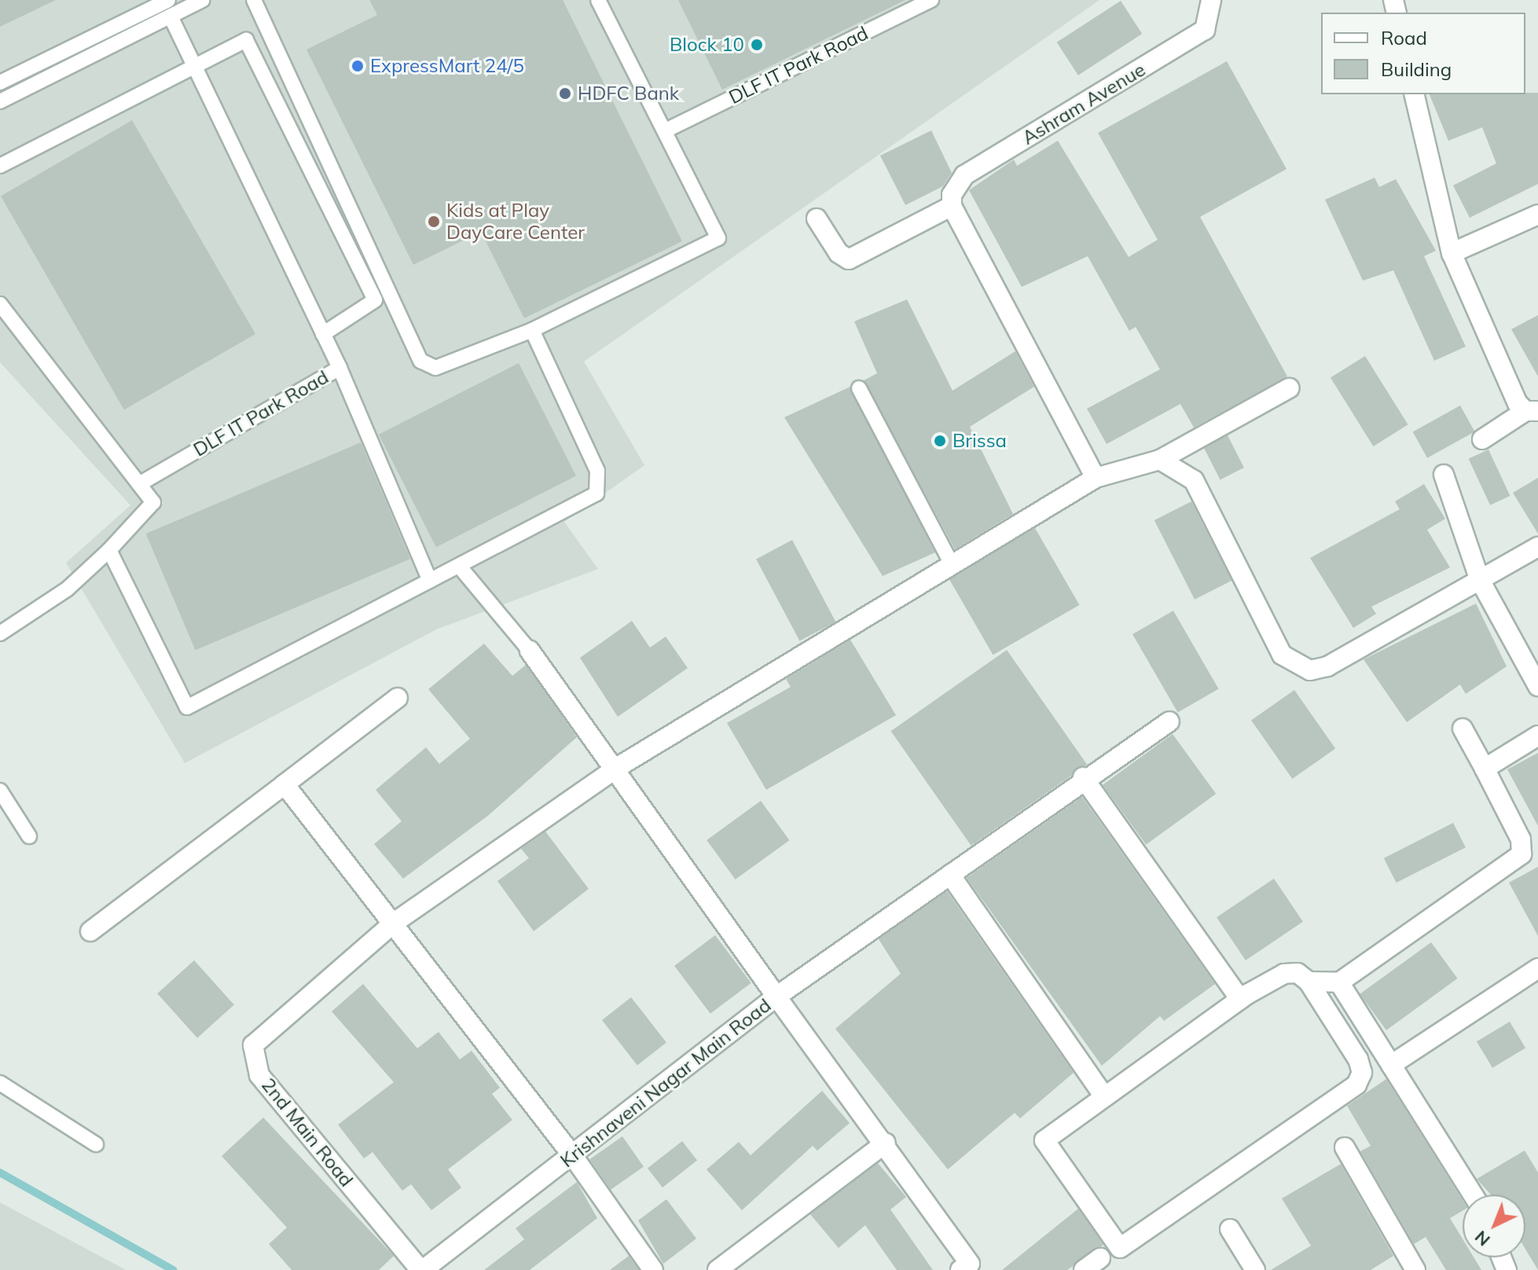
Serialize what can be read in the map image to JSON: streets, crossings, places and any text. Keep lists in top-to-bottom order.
{
  "streets": {
    "street": ["Ashram Avenue", "Krishnaveni Nagar Main Road", "2nd Main Road"],
    "lane": ["DLF IT Park Road"]
  },
  "crossings": [
    ["Krishnaveni Nagar Main Road", "2nd Main Road"]
  ],
  "places": [
    "Block 10",
    "ExpressMart 24/5",
    "HDFC Bank",
    "Kids at Play DayCare Center",
    "Brissa"
  ],
  "legend": ["Road", "Building"],
  "north": "bottom left"
}
